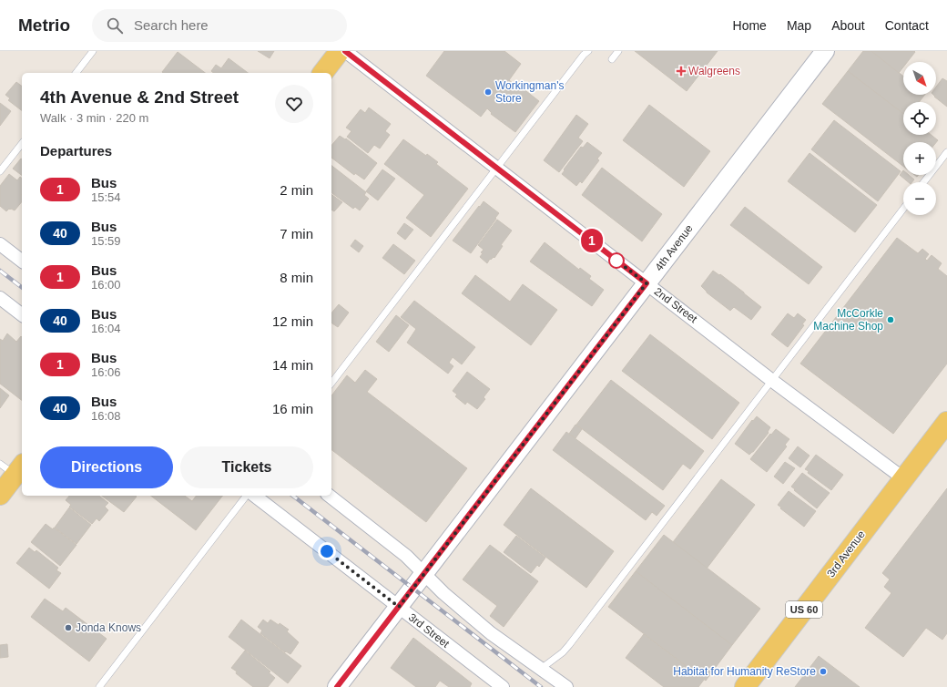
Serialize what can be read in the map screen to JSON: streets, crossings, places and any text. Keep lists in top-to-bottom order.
{
  "streets": {
    "main road": ["4th Avenue", "3rd Avenue", "US 60"],
    "street": ["2nd Street", "3rd Street"]
  },
  "crossings": [
    ["4th Avenue", "2nd Street"],
    ["4th Avenue", "3rd Street"],
    ["2nd Street", "3rd Avenue"]
  ],
  "places": {
    "health": ["Walgreens"],
    "other": [
      "Workingman's Store",
      "McCorkle Machine Shop",
      "Jonda Knows",
      "Habitat for Humanity ReStore"
    ]
  },
  "lines": ["bus line 1"],
  "north": "bottom right",
  "page": {
    "header": "Metrio",
    "search": "Search here",
    "nav": [
      "Home",
      "Map",
      "About",
      "Contact"
    ],
    "on_map": "1",
    "map_buttons": ["+", "−"],
    "heading": [
      ["4th Avenue & 2nd Street", "Walk · 3 min · 220 m"],
      "Departures"
    ],
    "list": [
      {
        "mark": "1",
        "name": "Bus",
        "note": "15:54",
        "value": "2 min"
      },
      {
        "mark": "40",
        "name": "Bus",
        "note": "15:59",
        "value": "7 min"
      },
      {
        "mark": "1",
        "name": "Bus",
        "note": "16:00",
        "value": "8 min"
      },
      {
        "mark": "40",
        "name": "Bus",
        "note": "16:04",
        "value": "12 min"
      },
      {
        "mark": "1",
        "name": "Bus",
        "note": "16:06",
        "value": "14 min"
      },
      {
        "mark": "40",
        "name": "Bus",
        "note": "16:08",
        "value": "16 min"
      }
    ],
    "buttons": ["Directions", "Tickets"]
  }
}
